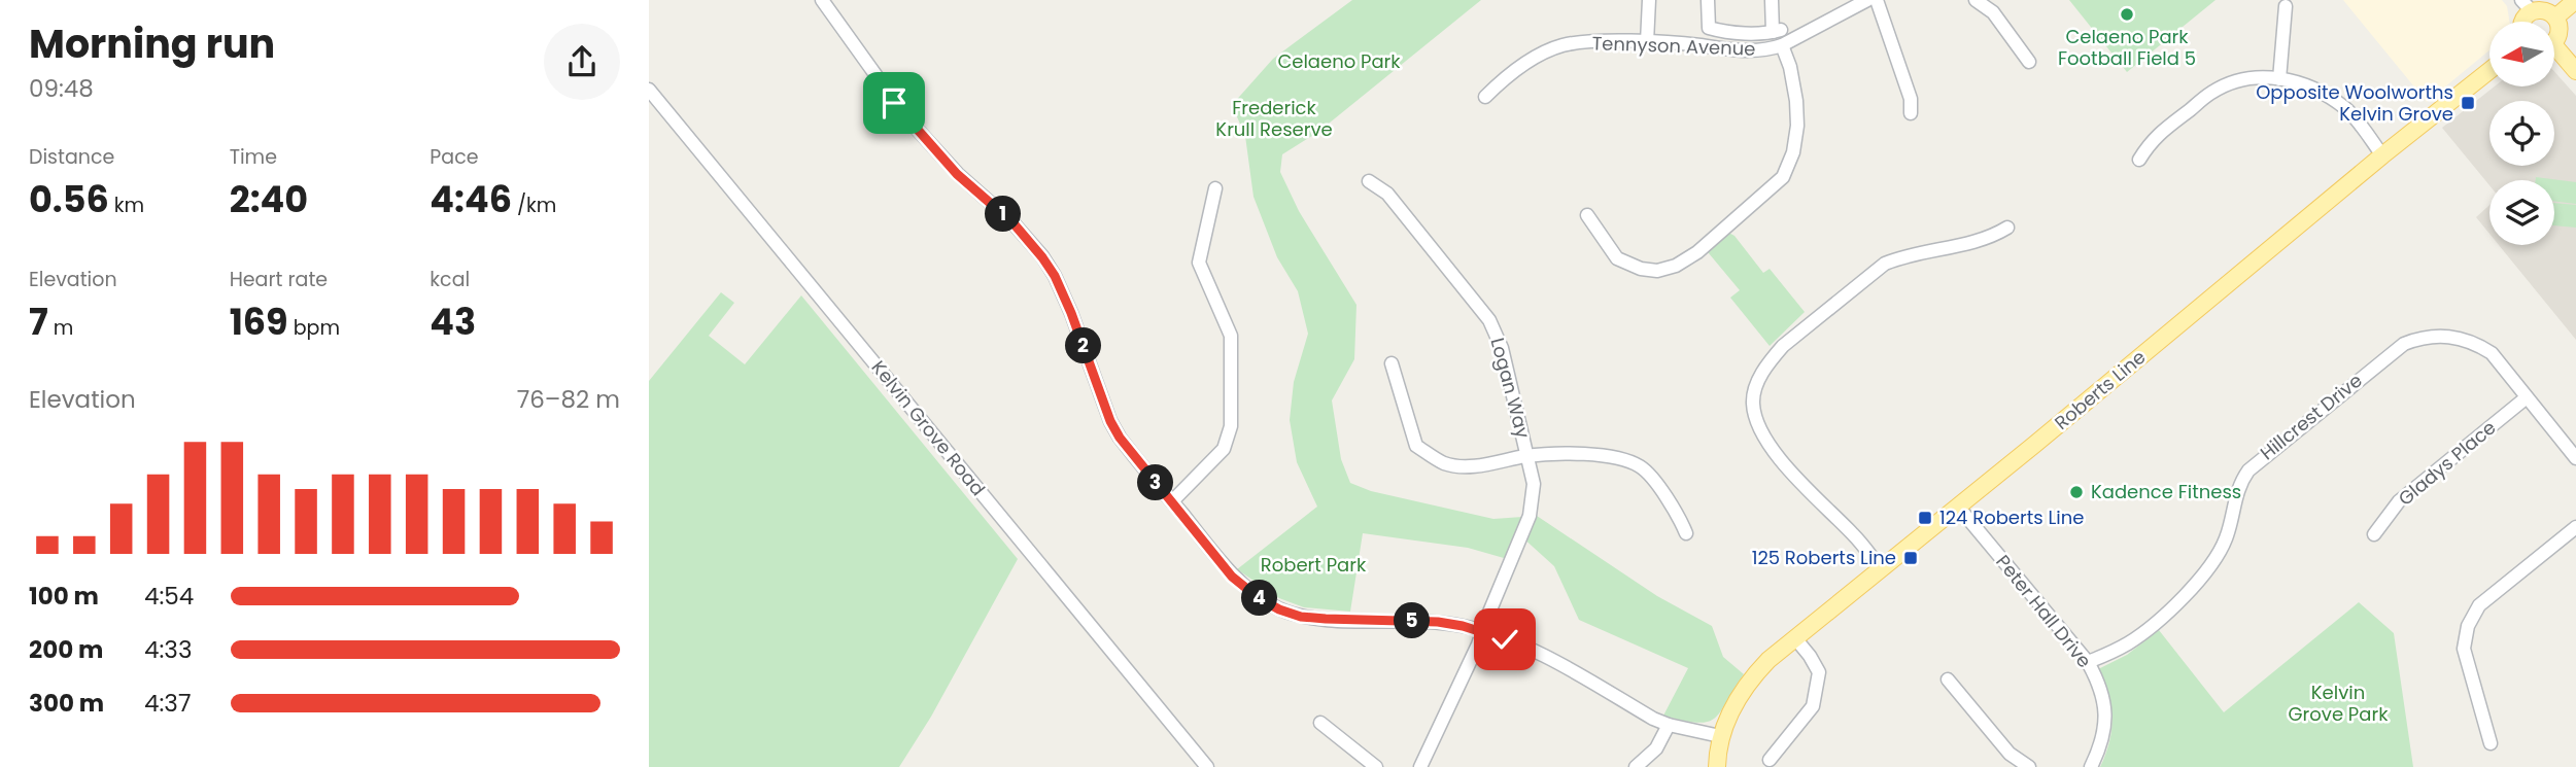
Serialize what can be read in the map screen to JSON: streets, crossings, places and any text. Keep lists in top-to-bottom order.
{
  "streets": {
    "main road": ["Roberts Line"],
    "street": [
      "Tennyson Avenue",
      "Logan Way",
      "Hillcrest Drive",
      "Kelvin Grove Road",
      "Gladys Place",
      "Peter Hall Drive"
    ]
  },
  "crossings": [
    ["Roberts Line", "Peter Hall Drive"],
    ["Hillcrest Drive", "Gladys Place"],
    ["Hillcrest Drive", "Peter Hall Drive"]
  ],
  "parks": [
    "Celaeno Park",
    "Frederick Krull Reserve",
    "Robert Park",
    "Kelvin Grove Park"
  ],
  "places": {
    "other": ["Celaeno Park Football Field 5", "Kadence Fitness"],
    "transit": ["Opposite Woolworths Kelvin Grove", "124 Roberts Line", "125 Roberts Line"]
  },
  "north": "left",
  "page": {
    "heading": ["Morning run", "09:48"],
    "stats": [
      ["Distance", "0.56 km"],
      ["Time", "2:40"],
      ["Pace", "4:46 /km"],
      ["Elevation", "7 m"],
      ["Heart rate", "169 bpm"],
      ["kcal", "43"]
    ],
    "pins": [
      "1",
      "2",
      "3",
      "4",
      "5"
    ],
    "chart": ["Elevation", "76–82 m"],
    "list": [
      {
        "name": "100 m",
        "note": "4:54"
      },
      {
        "name": "200 m",
        "note": "4:33"
      },
      {
        "name": "300 m",
        "note": "4:37"
      }
    ]
  }
}
